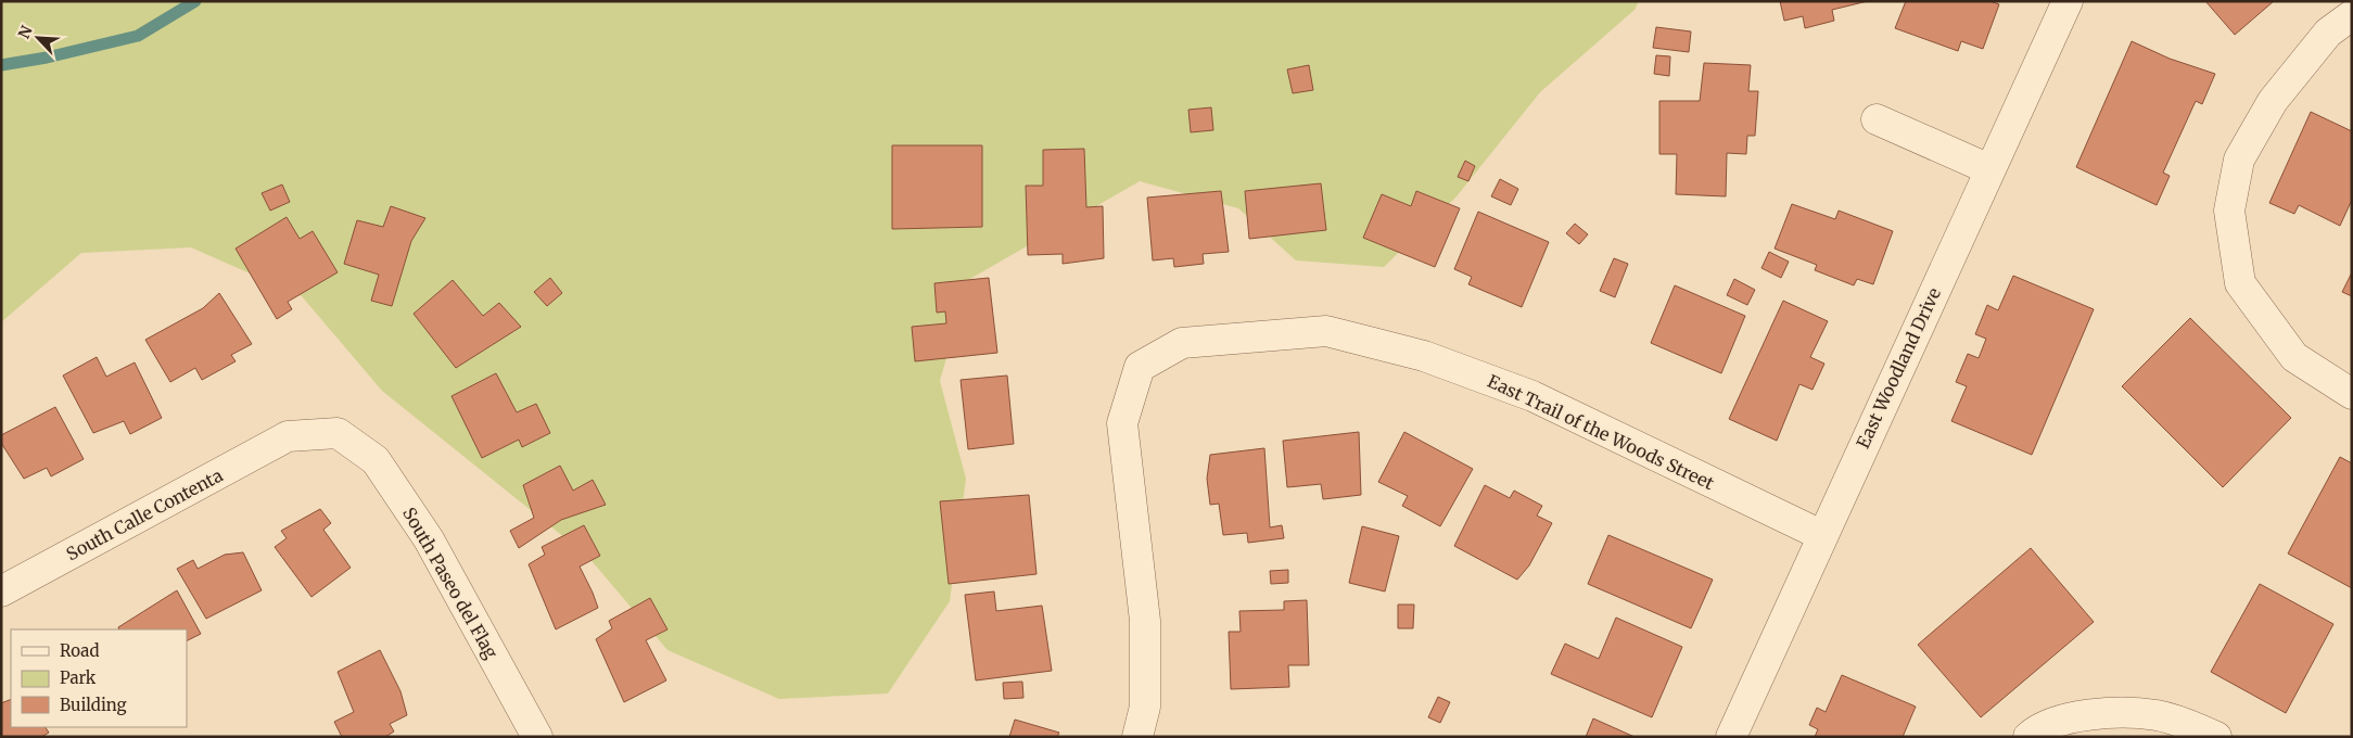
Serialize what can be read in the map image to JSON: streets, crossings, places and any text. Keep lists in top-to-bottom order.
{
  "streets": {
    "street": [
      "East Woodland Drive",
      "East Trail of the Woods Street",
      "South Calle Contenta",
      "South Paseo del Flag"
    ]
  },
  "crossings": [
    ["East Woodland Drive", "East Trail of the Woods Street"],
    ["South Calle Contenta", "South Paseo del Flag"]
  ],
  "legend": ["Road", "Park", "Building"],
  "north": "top left"
}
